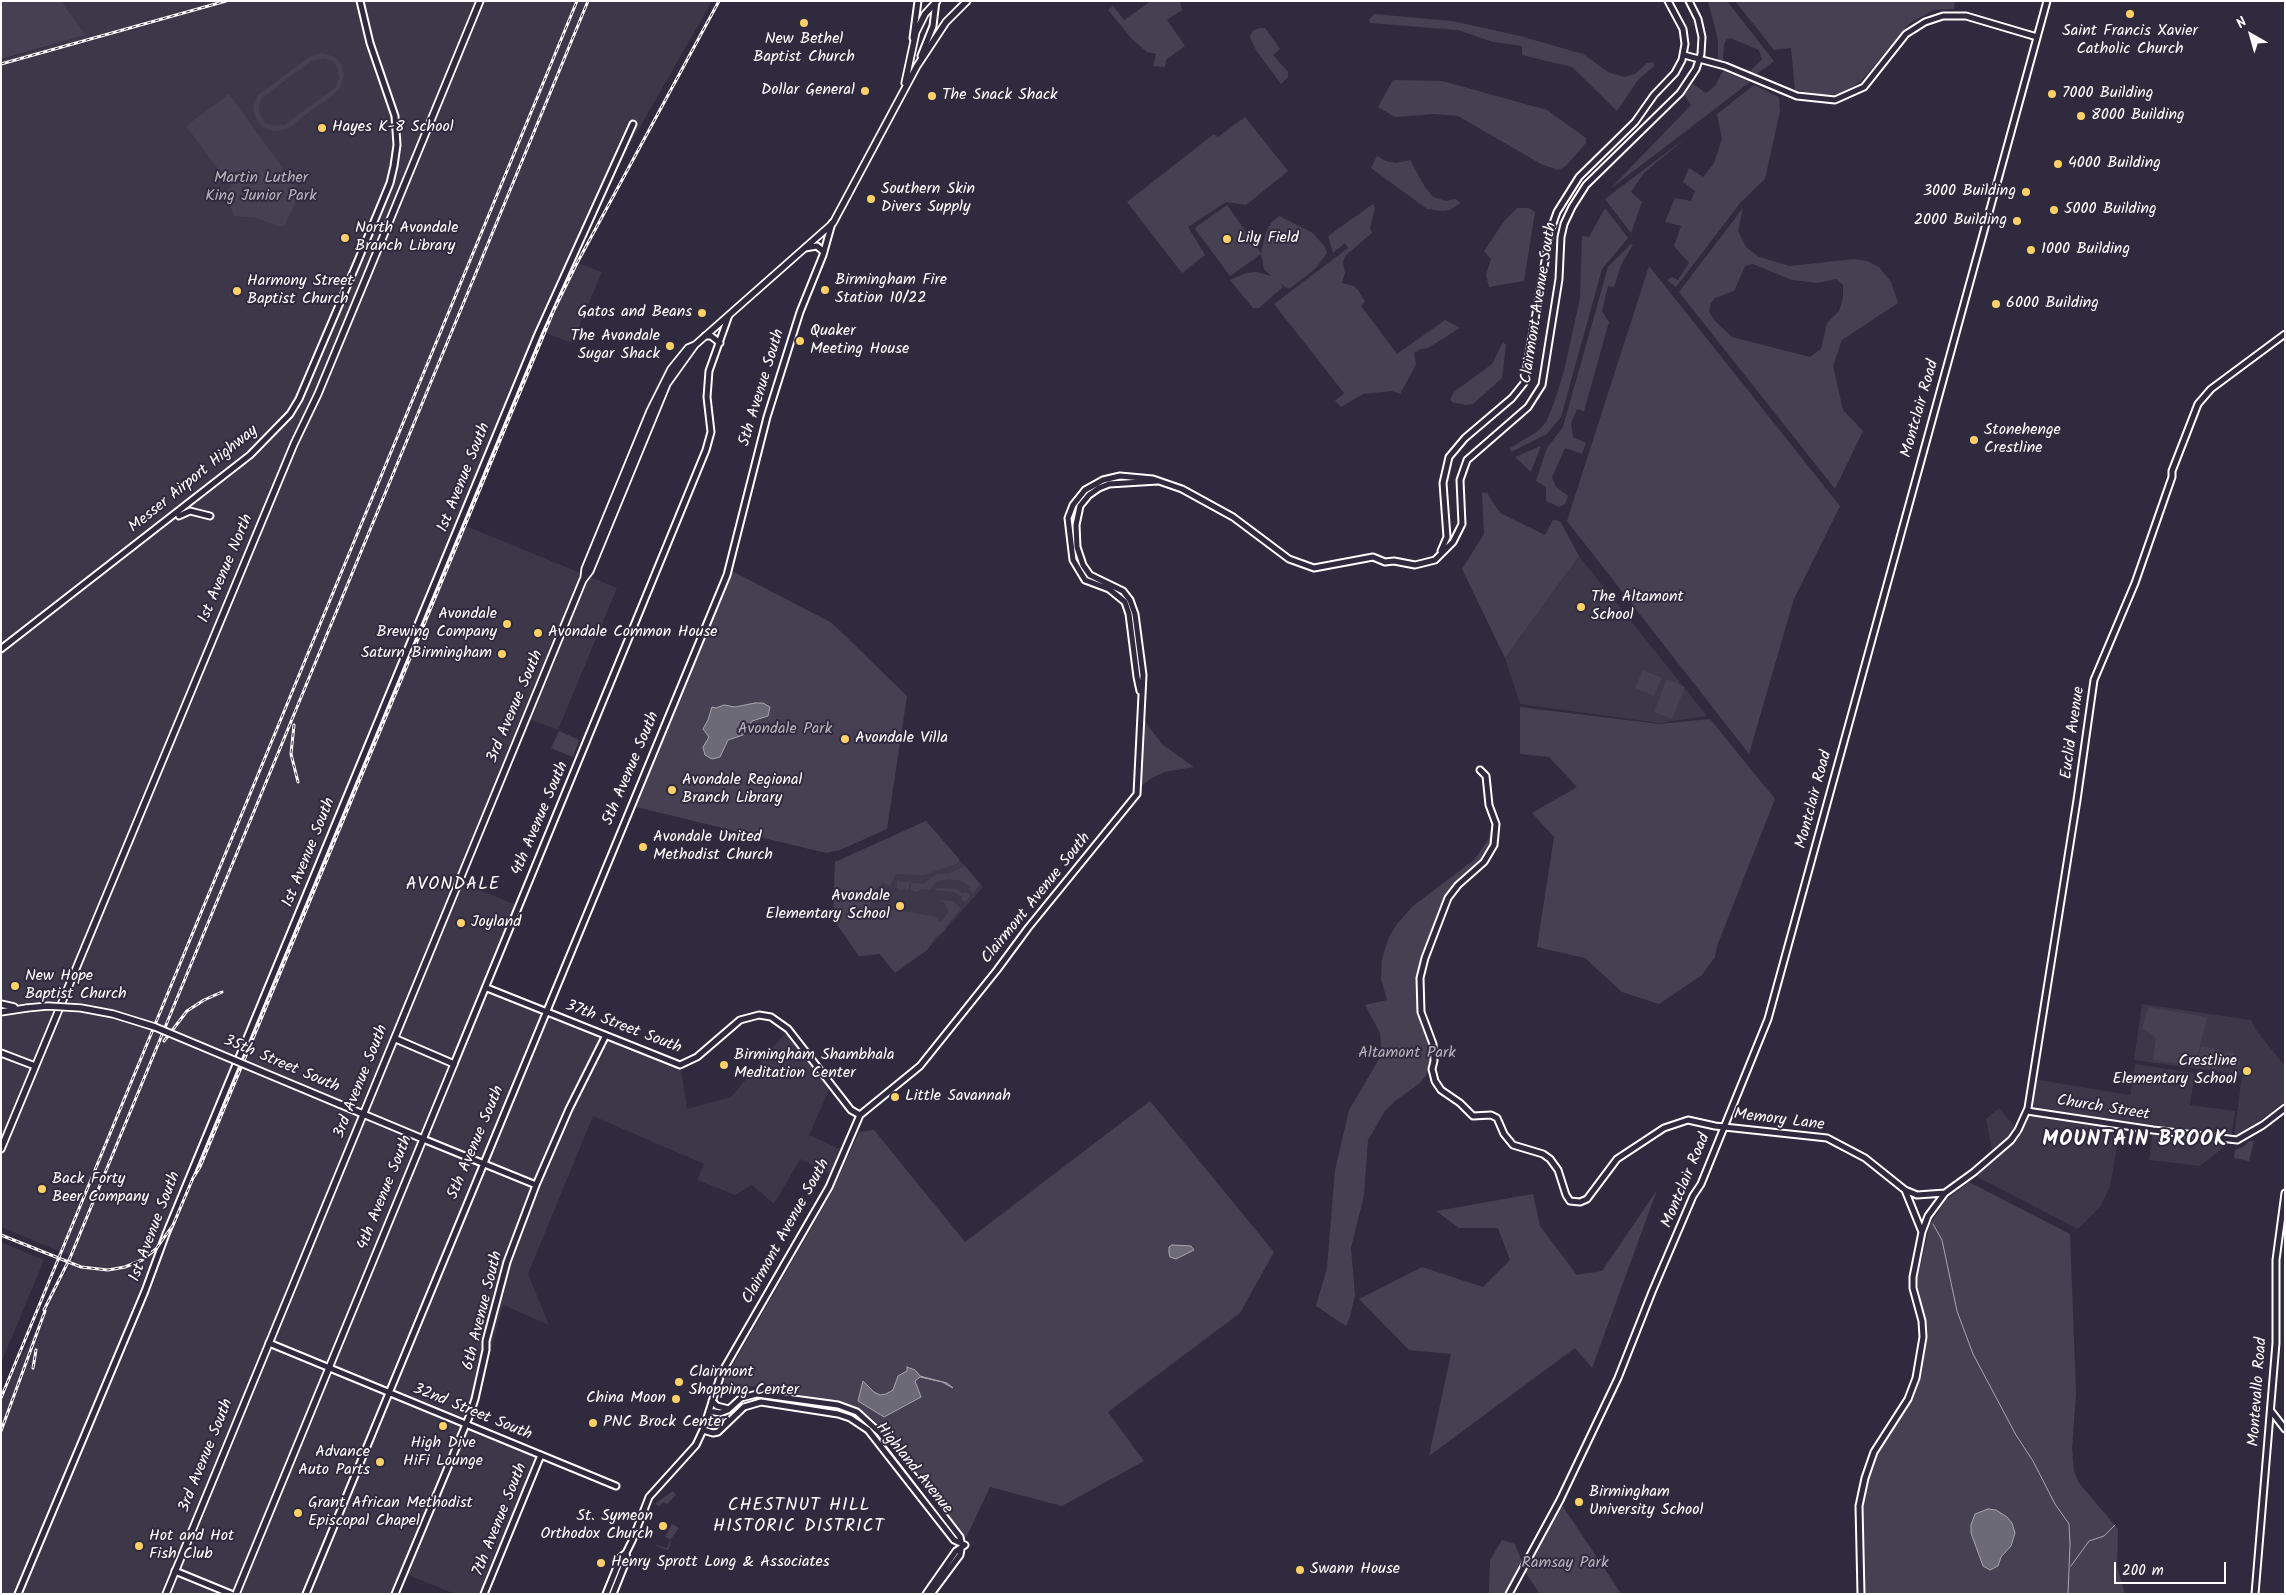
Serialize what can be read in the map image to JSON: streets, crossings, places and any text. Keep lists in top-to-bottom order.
{
  "streets": {
    "main road": [
      "5th Avenue South",
      "1st Avenue North",
      "3rd Avenue South",
      "4th Avenue South",
      "35th Street South"
    ],
    "street": [
      "Clairmont Avenue South",
      "Montclair Road",
      "1st Avenue South",
      "Messer Airport Highway",
      "Euclid Avenue",
      "37th Street South",
      "Church Street",
      "Memory Lane",
      "6th Avenue South",
      "Montevallo Road",
      "32nd Street South",
      "Highland Avenue",
      "7th Avenue South"
    ]
  },
  "crossings": [
    ["Clairmont Avenue South", "37th Street South"],
    ["Clairmont Avenue South", "Highland Avenue"],
    ["5th Avenue South", "37th Street South"],
    ["5th Avenue South", "35th Street South"],
    ["5th Avenue South", "32nd Street South"],
    ["Montclair Road", "Memory Lane"],
    ["3rd Avenue South", "4th Avenue South"],
    ["3rd Avenue South", "35th Street South"],
    ["3rd Avenue South", "32nd Street South"],
    ["Euclid Avenue", "Church Street"],
    ["4th Avenue South", "37th Street South"],
    ["4th Avenue South", "35th Street South"],
    ["4th Avenue South", "32nd Street South"],
    ["37th Street South", "6th Avenue South"],
    ["35th Street South", "6th Avenue South"],
    ["6th Avenue South", "32nd Street South"],
    ["32nd Street South", "7th Avenue South"]
  ],
  "districts": ["AVONDALE", "MOUNTAIN BROOK", "CHESTNUT HILL HISTORIC DISTRICT"],
  "parks": [
    "Martin Luther King Junior Park",
    "Avondale Park",
    "Altamont Park",
    "Ramsay Park"
  ],
  "places": [
    "Saint Francis Xavier Catholic Church",
    "New Bethel Baptist Church",
    "Dollar General",
    "7000 Building",
    "The Snack Shack",
    "8000 Building",
    "Hayes K-8 School",
    "4000 Building",
    "3000 Building",
    "Southern Skin Divers Supply",
    "5000 Building",
    "2000 Building",
    "North Avondale Branch Library",
    "Lily Field",
    "1000 Building",
    "Birmingham Fire Station 10/22",
    "Harmony Street Baptist Church",
    "6000 Building",
    "Gatos and Beans",
    "Quaker Meeting House",
    "The Avondale Sugar Shack",
    "Stonehenge Crestline",
    "The Altamont School",
    "Avondale Brewing Company",
    "Avondale Common House",
    "Saturn Birmingham",
    "Avondale Villa",
    "Avondale Regional Branch Library",
    "Avondale United Methodist Church",
    "Avondale Elementary School",
    "Joyland",
    "New Hope Baptist Church",
    "Birmingham Shambhala Meditation Center",
    "Crestline Elementary School",
    "Little Savannah",
    "Back Forty Beer Company",
    "Clairmont Shopping Center",
    "China Moon",
    "PNC Brock Center",
    "High Dive HiFi Lounge",
    "Advance Auto Parts",
    "Birmingham University School",
    "Grant African Methodist Episcopal Chapel",
    "St. Symeon Orthodox Church",
    "Hot and Hot Fish Club",
    "Henry Sprott Long & Associates",
    "Swann House"
  ],
  "scale_bar": "200 m",
  "north": "top left"
}
